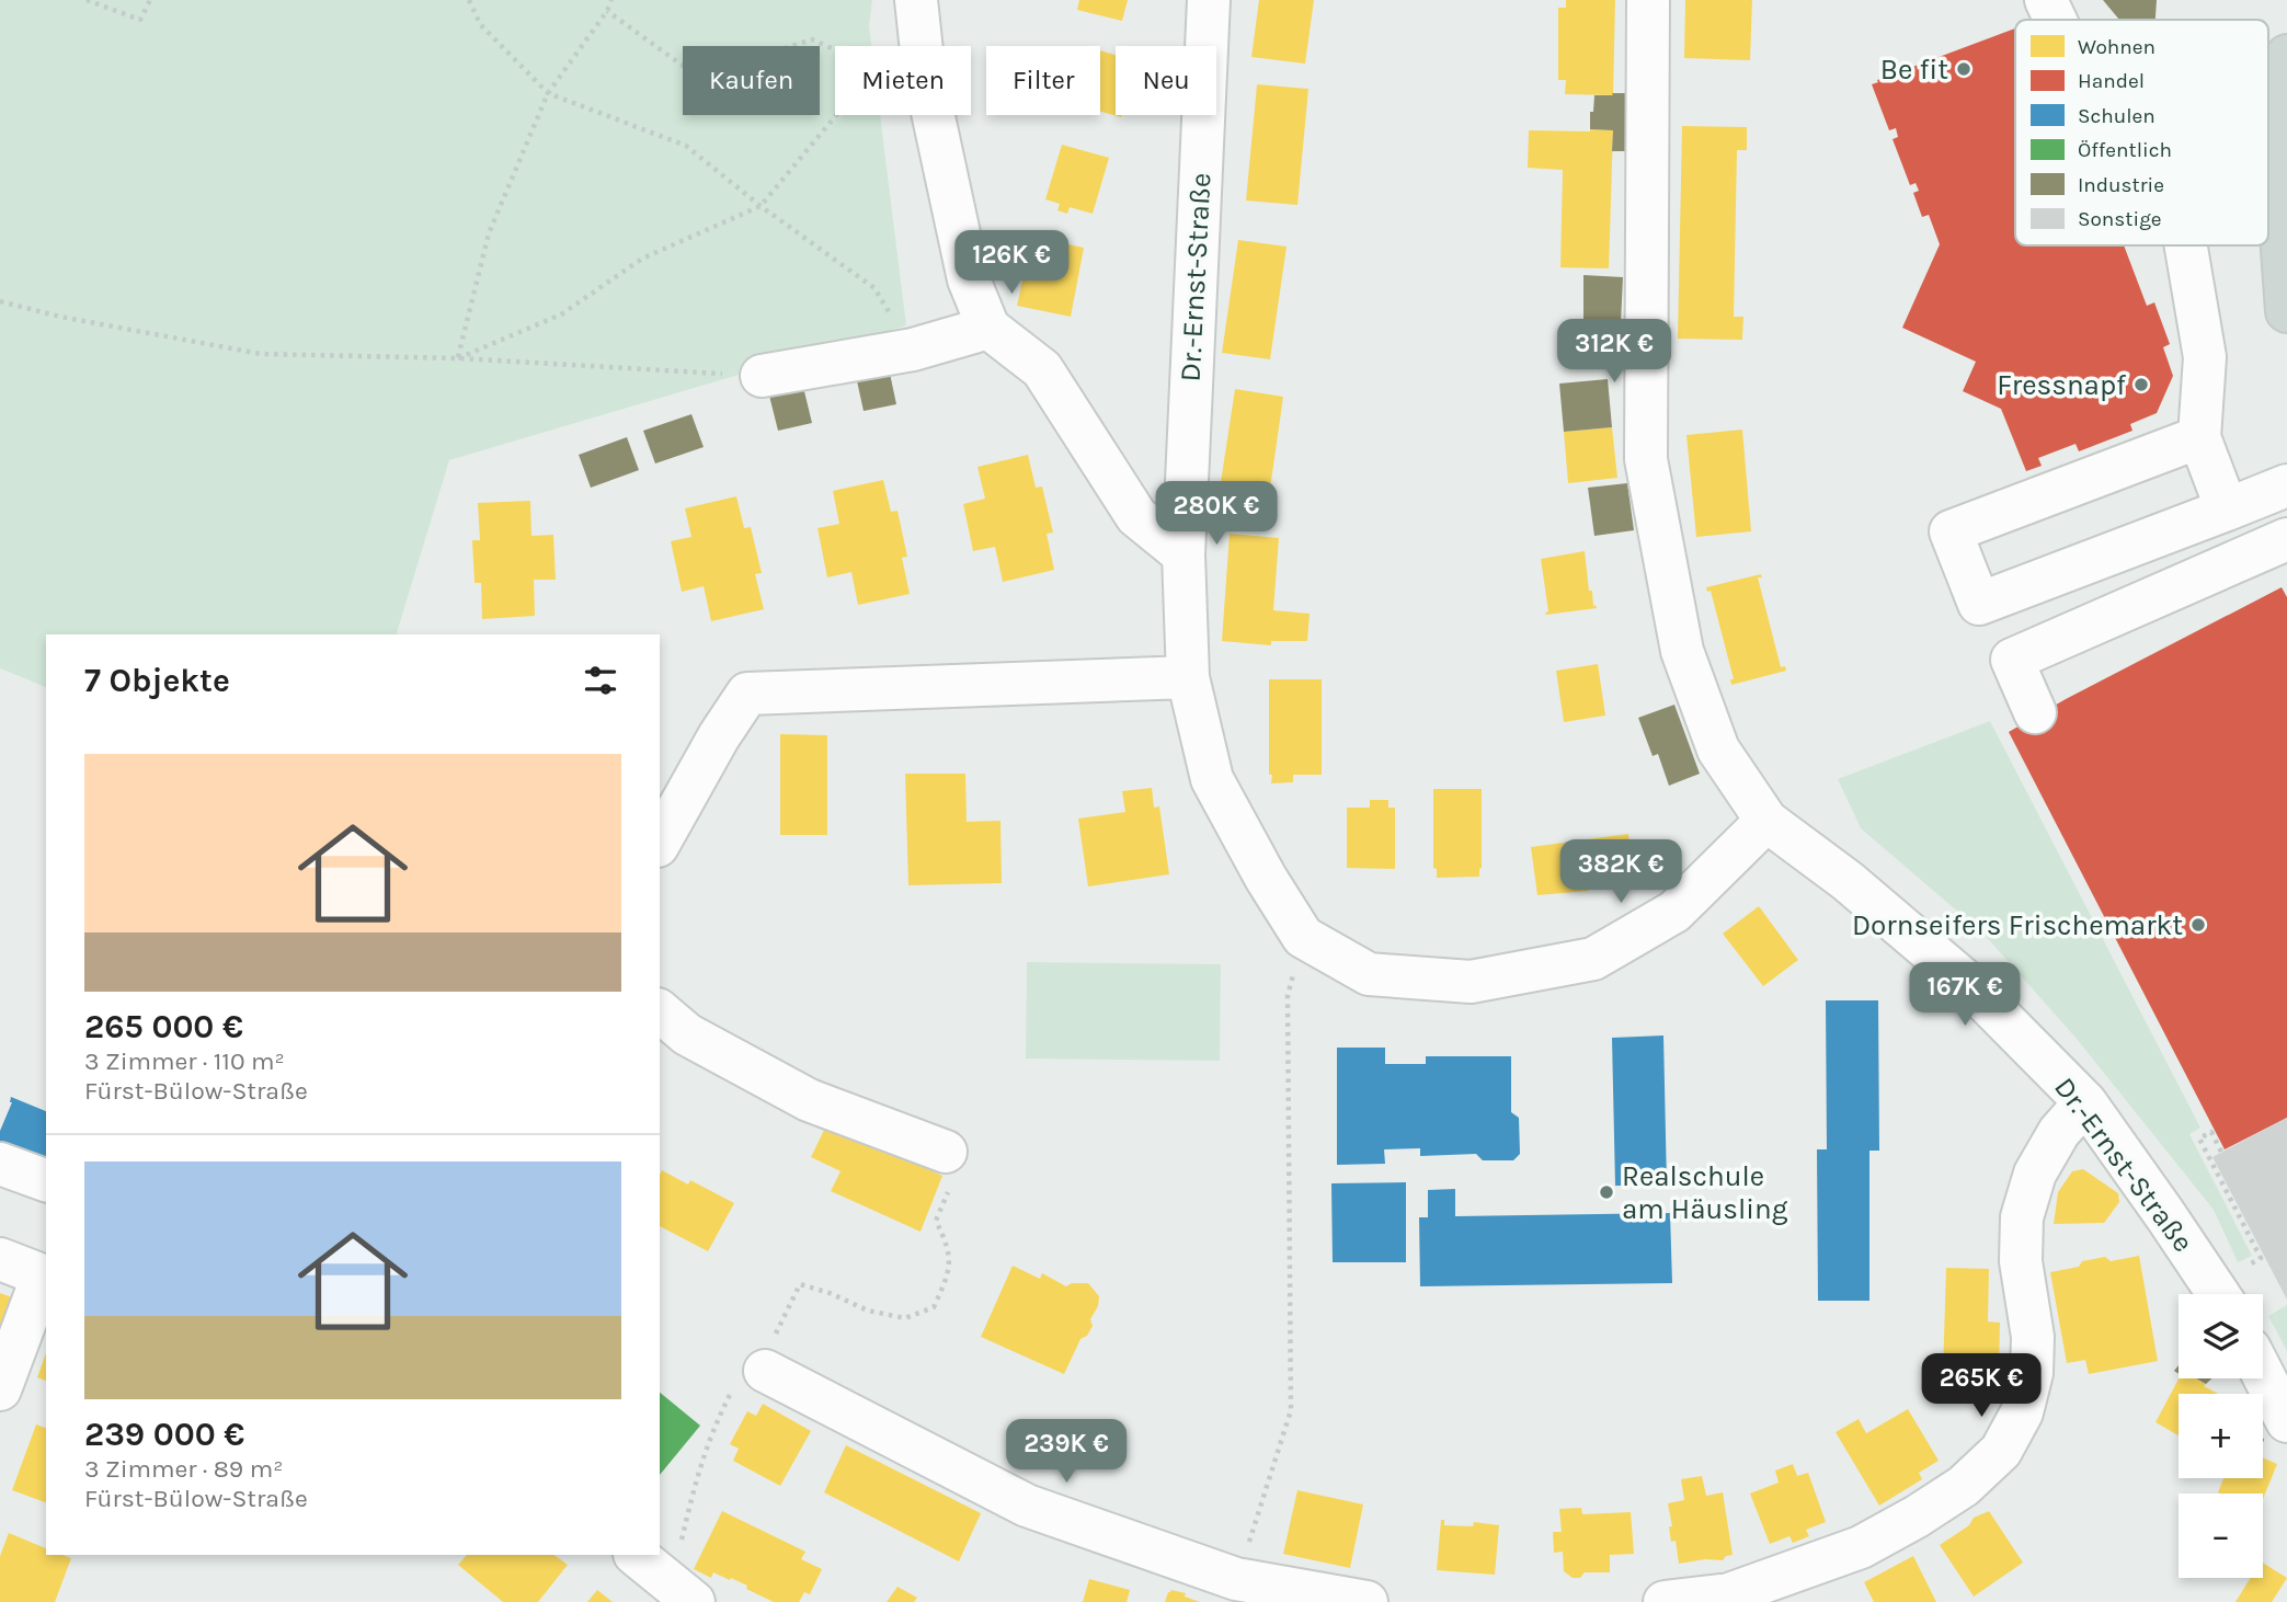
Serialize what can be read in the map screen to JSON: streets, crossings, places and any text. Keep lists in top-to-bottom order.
{
  "streets": {
    "street": ["Dr.-Ernst-Straße"]
  },
  "places": [
    "Be fit",
    "Fressnapf",
    "Dornseifers Frischemarkt",
    "Realschule am Häusling"
  ],
  "legend": [
    "Wohnen",
    "Handel",
    "Schulen",
    "Öffentlich",
    "Industrie",
    "Sonstige"
  ],
  "page": {
    "chip": [
      "Kaufen",
      "Mieten",
      "Filter",
      "Neu"
    ],
    "price": [
      "126K €",
      "312K €",
      "280K €",
      "382K €",
      "167K €",
      "265K €",
      "239K €"
    ],
    "heading": "7 Objekte",
    "list": [
      {
        "name": "265 000 €",
        "note": "3 Zimmer · 110 m² · Fürst-Bülow-Straße"
      },
      {
        "name": "239 000 €",
        "note": "3 Zimmer · 89 m² · Fürst-Bülow-Straße"
      }
    ],
    "map_buttons": ["+", "−"]
  }
}
